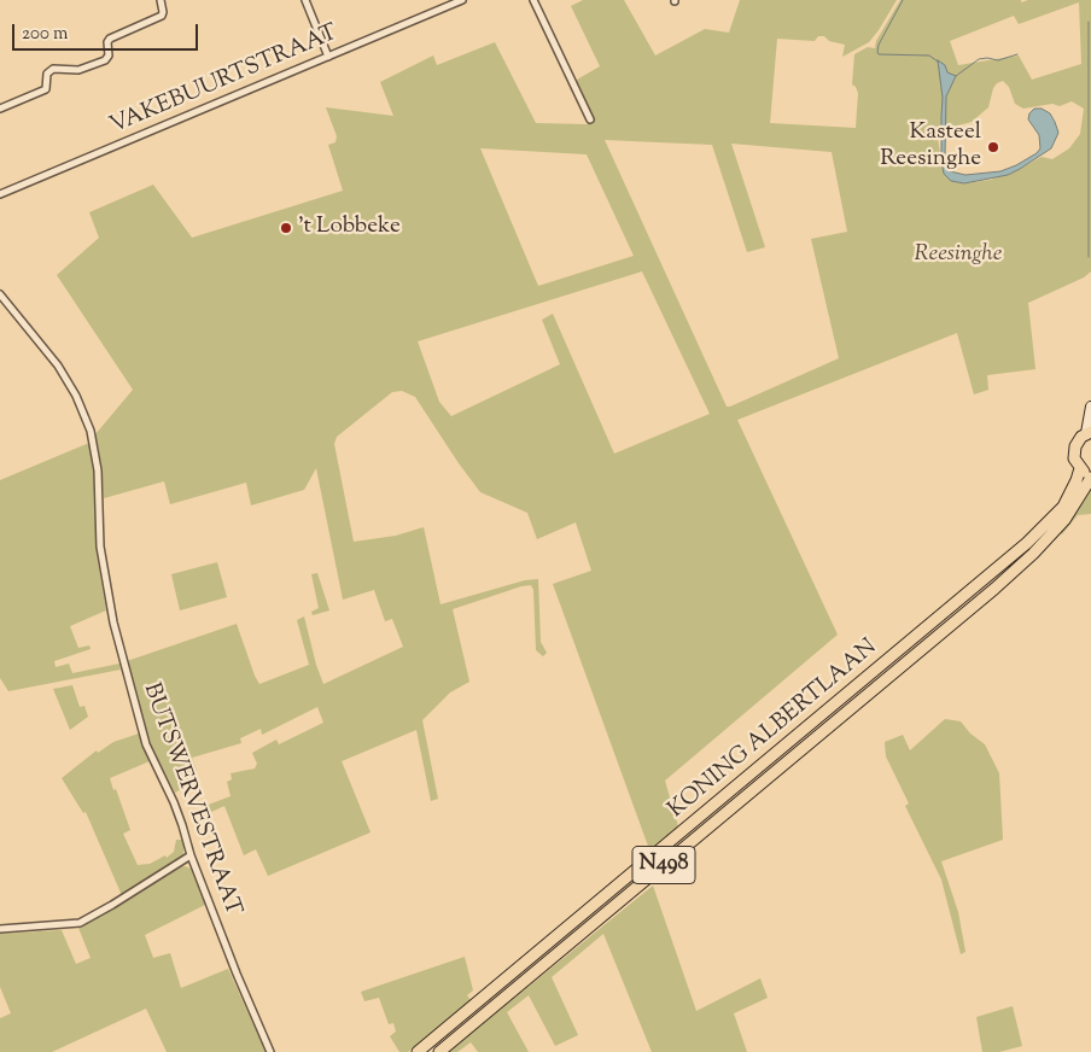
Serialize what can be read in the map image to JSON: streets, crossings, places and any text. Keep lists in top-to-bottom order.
{
  "streets": {
    "main road": ["KONING ALBERTLAAN", "N498"],
    "street": ["VAKEBUURTSTRAAT", "BUTSWERVESTRAAT"]
  },
  "parks": ["Reesinghe"],
  "places": ["Kasteel Reesinghe", "'t Lobbeke"],
  "scale_bar": "200 m"
}
